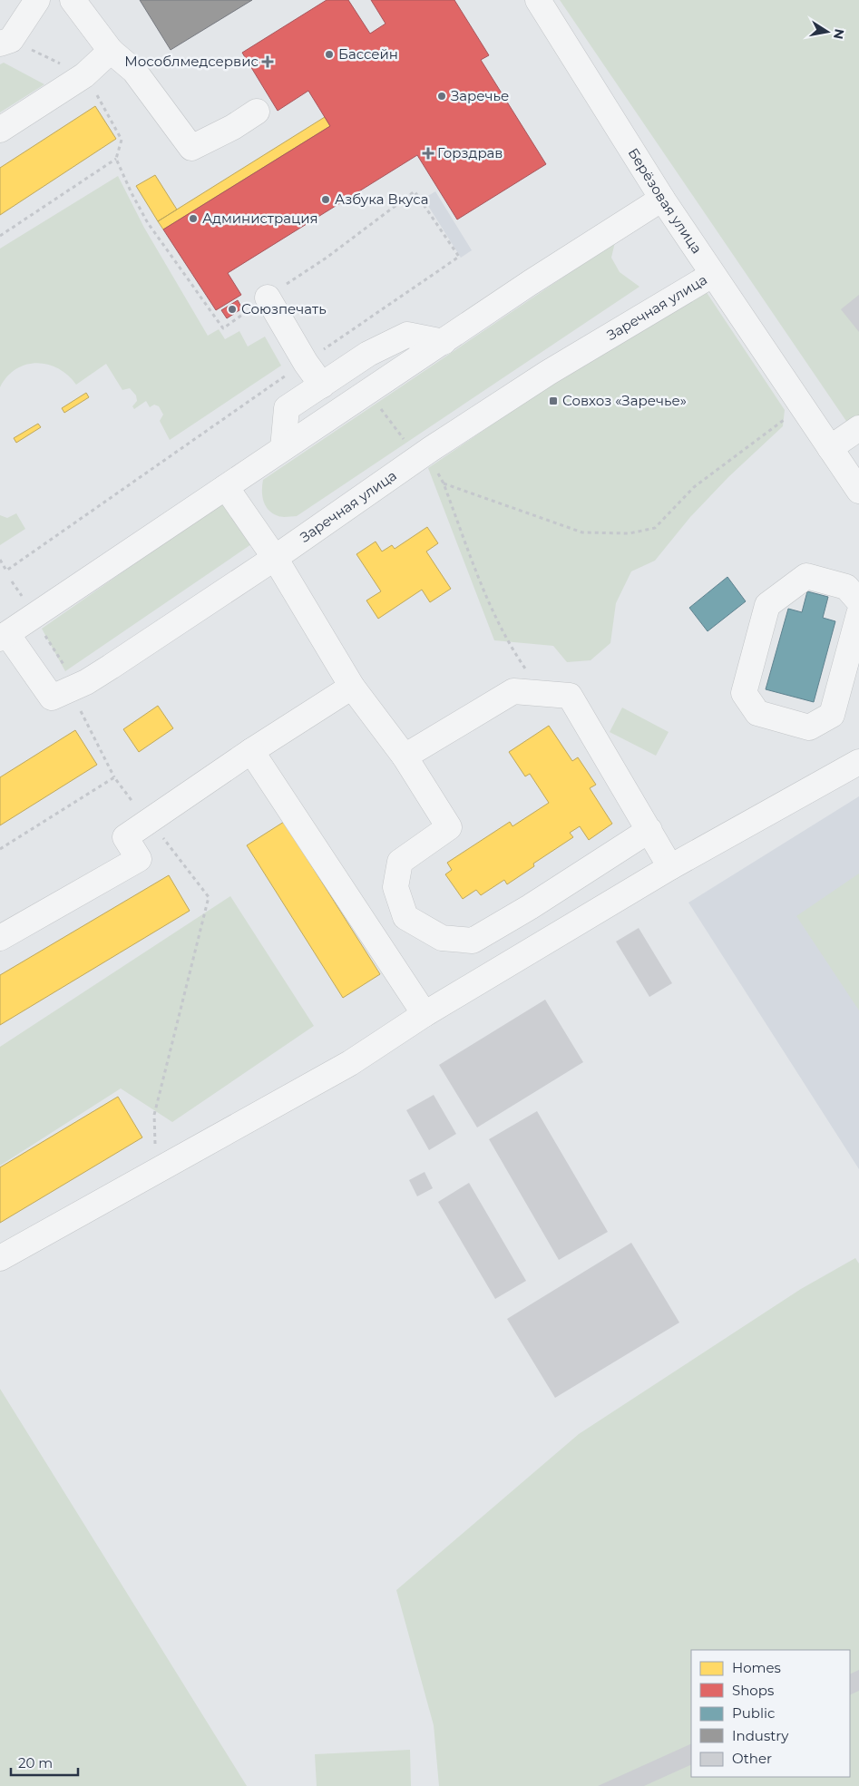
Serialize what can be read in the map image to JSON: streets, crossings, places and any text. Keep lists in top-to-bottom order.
{
  "streets": {
    "street": ["Берёзовая улица", "Заречная улица"]
  },
  "crossings": [
    ["Берёзовая улица", "Заречная улица"]
  ],
  "places": {
    "other": [
      "Бассейн",
      "Заречье",
      "Азбука Вкуса",
      "Администрация",
      "Союзпечать"
    ],
    "health": ["Мособлмедсервис", "Горздрав"],
    "transit": ["Совхоз «Заречье»"]
  },
  "legend": [
    "Homes",
    "Shops",
    "Public",
    "Industry",
    "Other"
  ],
  "scale_bar": "20 m",
  "north": "right"
}
